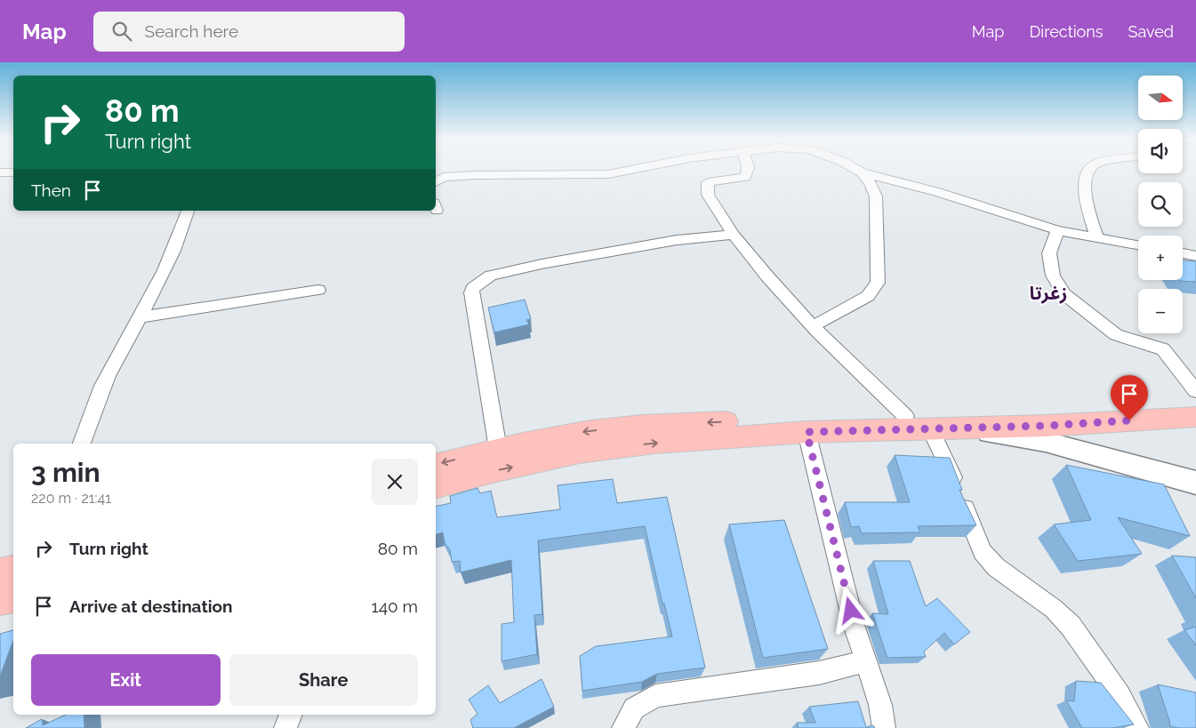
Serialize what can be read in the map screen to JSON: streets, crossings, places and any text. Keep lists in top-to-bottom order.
{
  "districts": ["زغرتا"],
  "north": "right",
  "page": {
    "header": "Map",
    "search": "Search here",
    "nav": ["Map", "Directions", "Saved"],
    "map_buttons": ["+", "−"],
    "turn": ["80 m", "Turn right"],
    "then": "Then",
    "heading": ["3 min", "220 m · 21:41"],
    "list": [
      {
        "name": "Turn right",
        "value": "80 m"
      },
      {
        "name": "Arrive at destination",
        "value": "140 m"
      }
    ],
    "buttons": ["Exit", "Share"]
  }
}
